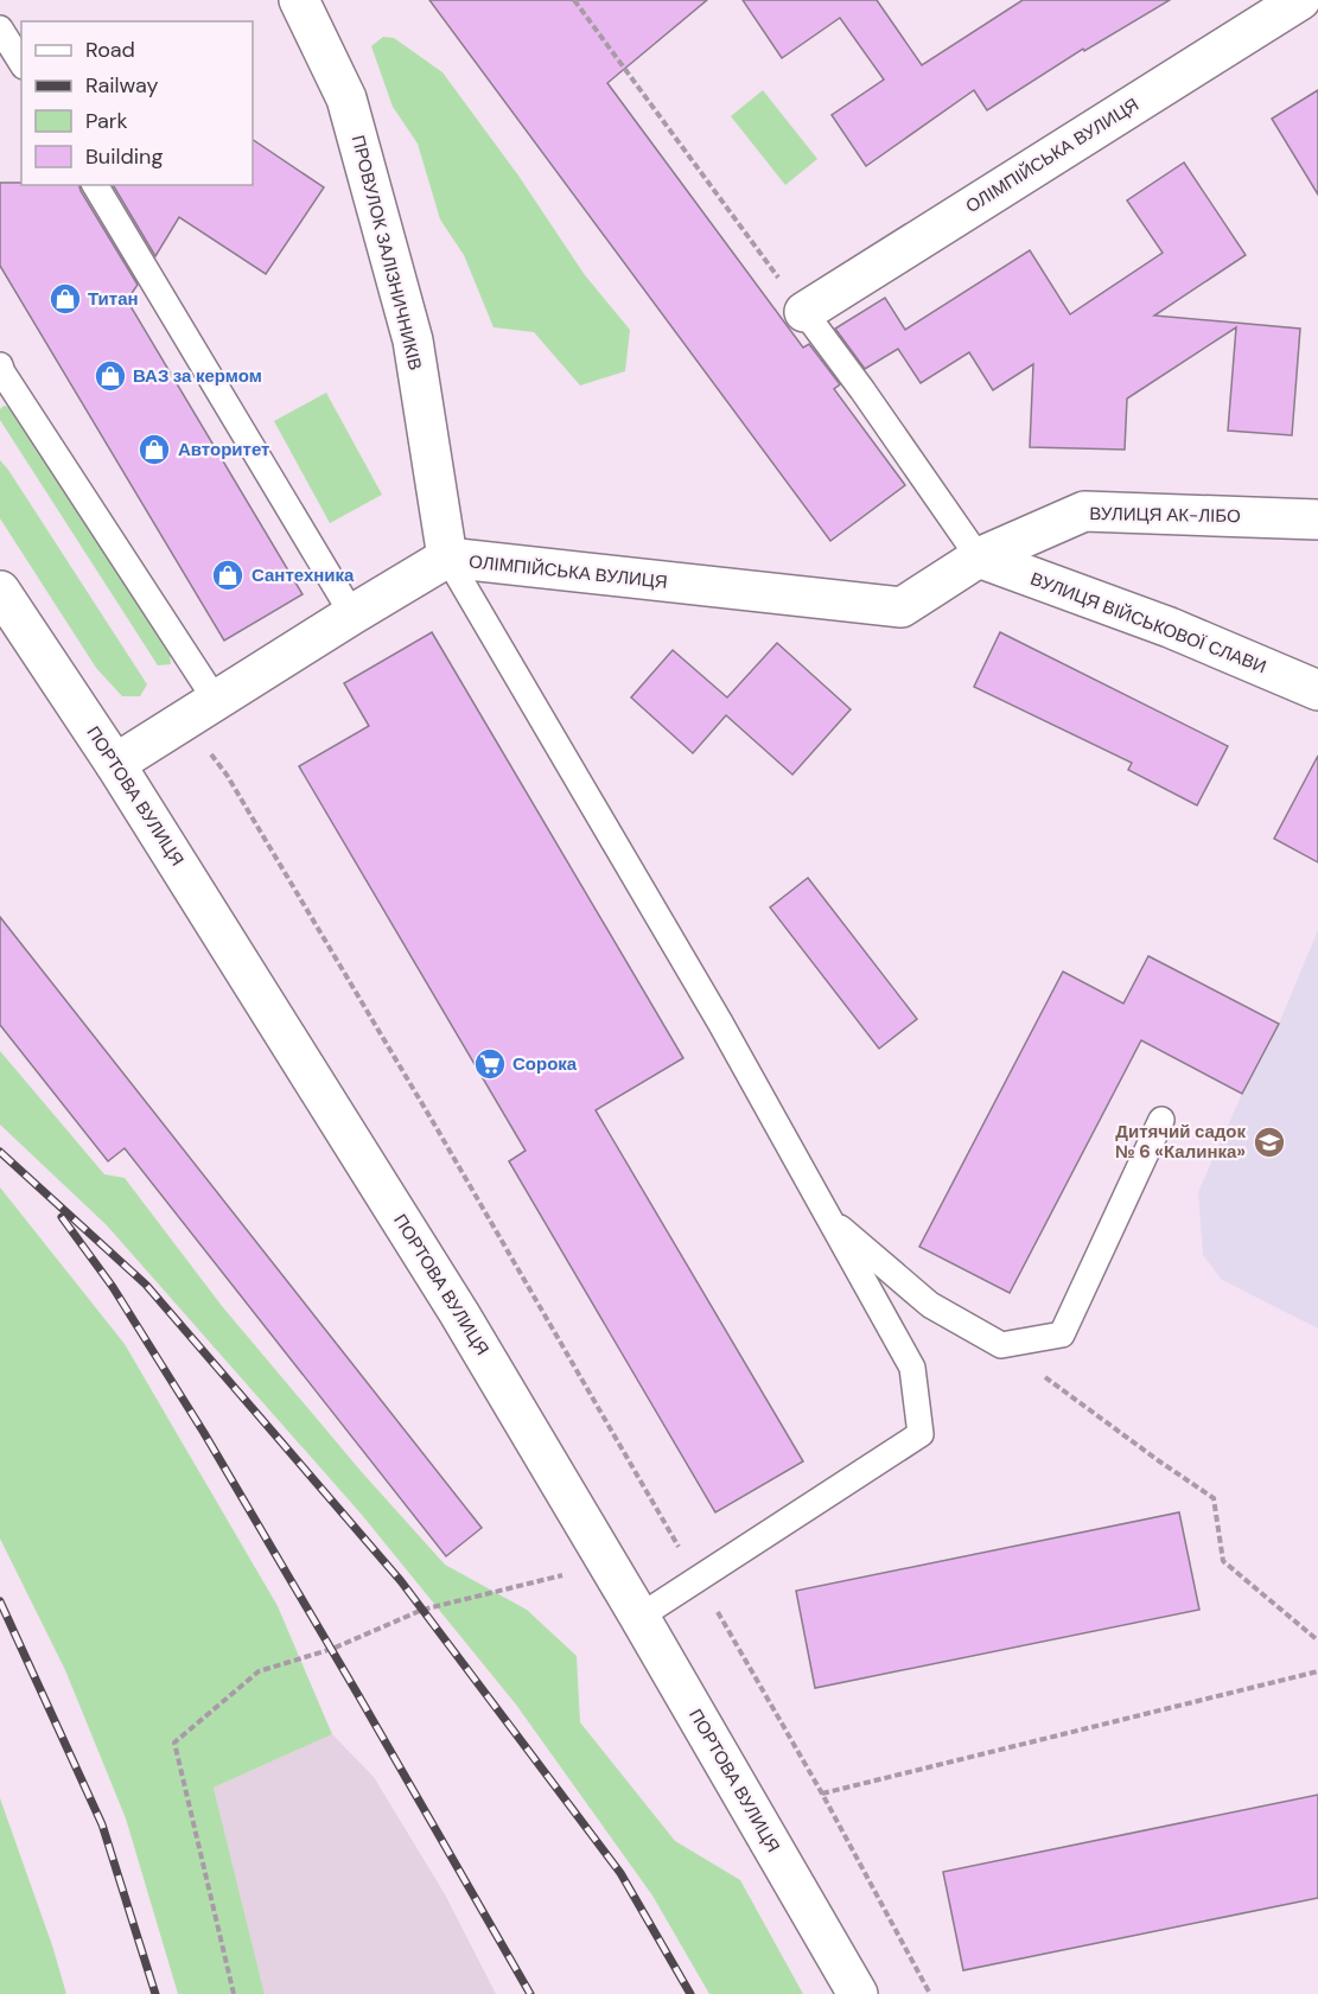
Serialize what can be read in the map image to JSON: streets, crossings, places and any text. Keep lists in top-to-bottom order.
{
  "streets": {
    "street": [
      "ОЛІМПІЙСЬКА ВУЛИЦЯ",
      "ПРОВУЛОК ЗАЛІЗНИЧНИКІВ",
      "ВУЛИЦЯ АК-ЛІБО",
      "ВУЛИЦЯ ВІЙСЬКОВОЇ СЛАВИ",
      "ПОРТОВА ВУЛИЦЯ"
    ]
  },
  "crossings": [
    ["ОЛІМПІЙСЬКА ВУЛИЦЯ", "ПРОВУЛОК ЗАЛІЗНИЧНИКІВ"],
    ["ОЛІМПІЙСЬКА ВУЛИЦЯ", "ВУЛИЦЯ АК-ЛІБО"],
    ["ОЛІМПІЙСЬКА ВУЛИЦЯ", "ВУЛИЦЯ ВІЙСЬКОВОЇ СЛАВИ"],
    ["ОЛІМПІЙСЬКА ВУЛИЦЯ", "ПОРТОВА ВУЛИЦЯ"],
    ["ВУЛИЦЯ АК-ЛІБО", "ВУЛИЦЯ ВІЙСЬКОВОЇ СЛАВИ"]
  ],
  "places": {
    "shop": [
      "Титан",
      "ВАЗ за кермом",
      "Авторитет",
      "Сантехника"
    ],
    "supermarket": ["Сорока"],
    "school or university": ["Дитячий садок № 6 «Калинка»"]
  },
  "legend": [
    "Road",
    "Railway",
    "Park",
    "Building"
  ]
}
